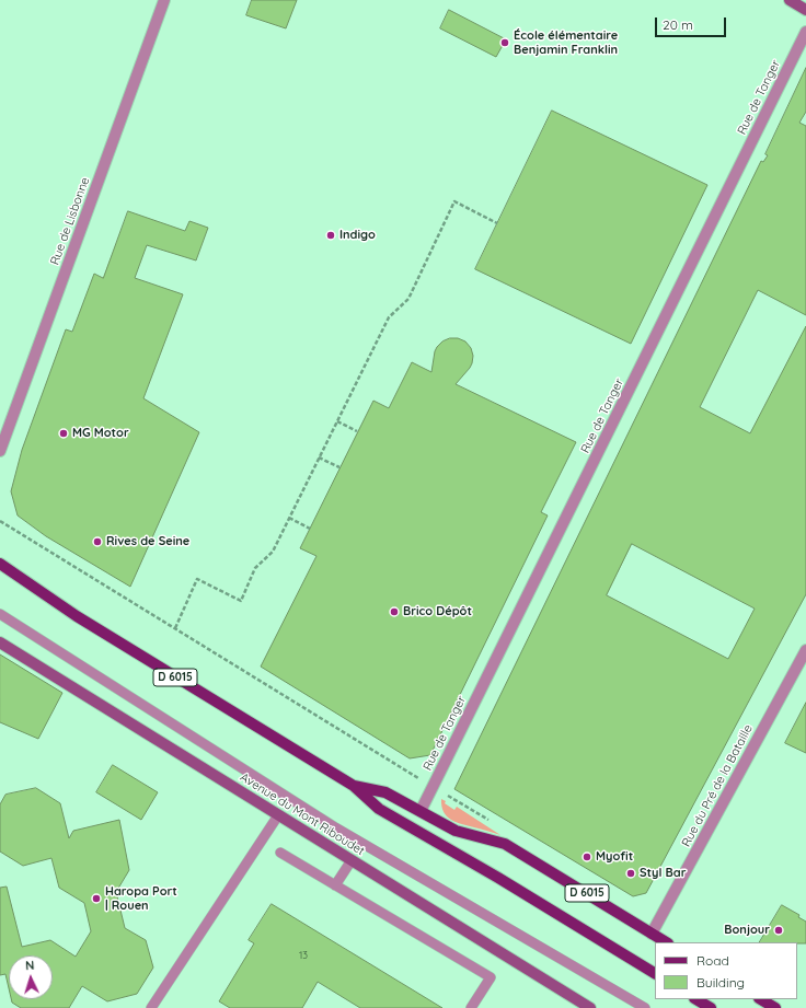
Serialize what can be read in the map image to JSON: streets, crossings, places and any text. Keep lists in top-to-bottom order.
{
  "streets": {
    "main road": ["D 6015"],
    "street": [
      "Rue de Tanger",
      "Rue de Lisbonne",
      "Rue du Pré de la Bataille",
      "Avenue du Mont Riboudet"
    ]
  },
  "crossings": [
    ["Rue de Tanger", "D 6015"],
    ["D 6015", "Rue du Pré de la Bataille"]
  ],
  "places": [
    "École élémentaire Benjamin Franklin",
    "Indigo",
    "MG Motor",
    "Rives de Seine",
    "Brico Dépôt",
    "Myofit",
    "Styl Bar",
    "Haropa Port | Rouen",
    "Bonjour"
  ],
  "house_numbers": ["13"],
  "legend": ["Road", "Building"],
  "scale_bar": "20 m",
  "north": "top"
}
